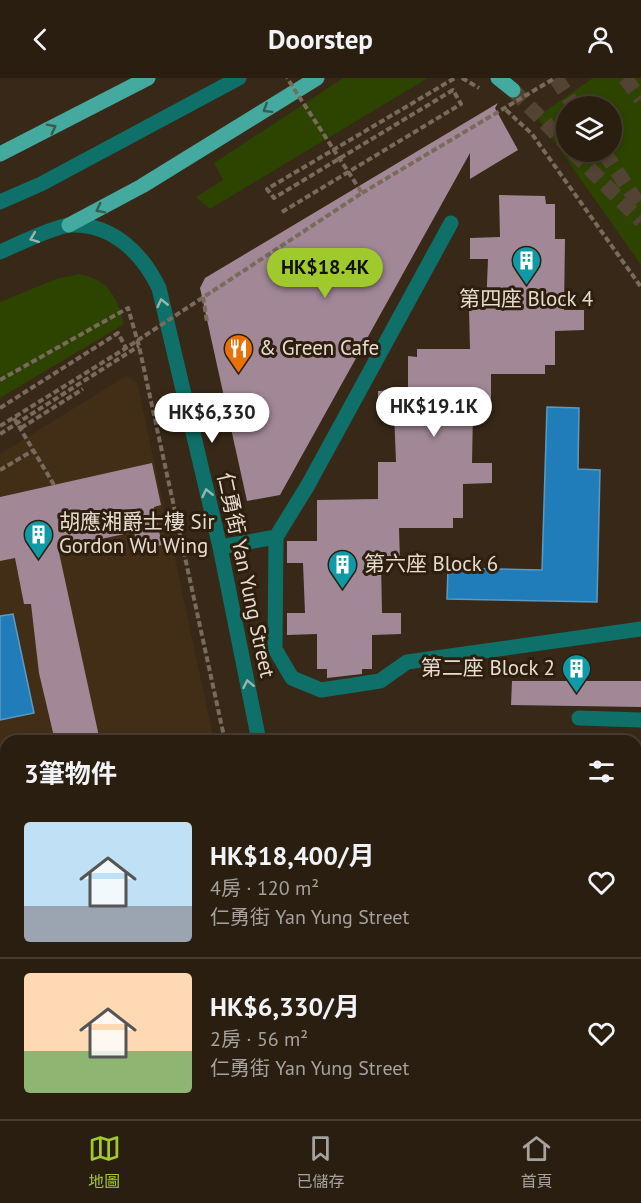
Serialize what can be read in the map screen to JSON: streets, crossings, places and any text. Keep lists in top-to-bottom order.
{
  "streets": {
    "street": ["仁勇街 Yan Yung Street"]
  },
  "one_way": ["仁勇街 Yan Yung Street"],
  "places": {
    "building": [
      "第四座 Block 4",
      "胡應湘爵士樓 Sir Gordon Wu Wing",
      "第六座 Block 6",
      "第二座 Block 2"
    ],
    "restaurant": ["& Green Cafe"]
  },
  "page": {
    "header": "Doorstep",
    "price": ["HK$18.4K", "HK$19.1K", "HK$6,330"],
    "heading": "3筆物件",
    "list": [
      {
        "name": "HK$18,400/月",
        "note": "4房 · 120 m² · 仁勇街 Yan Yung Street"
      },
      {
        "name": "HK$6,330/月",
        "note": "2房 · 56 m² · 仁勇街 Yan Yung Street"
      }
    ],
    "tabs": ["地圖", "已儲存", "首頁"]
  }
}
